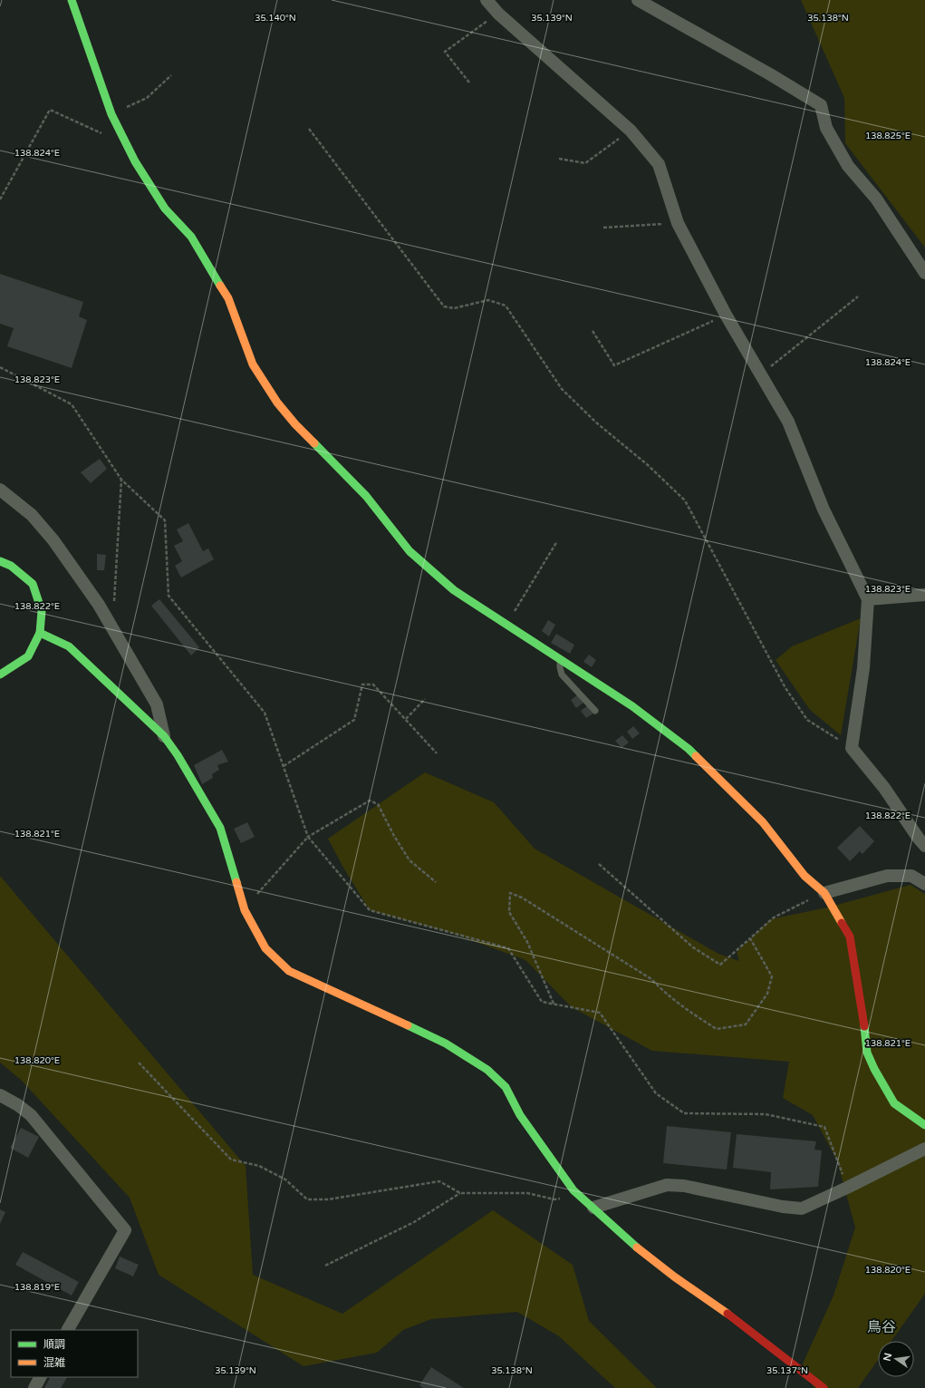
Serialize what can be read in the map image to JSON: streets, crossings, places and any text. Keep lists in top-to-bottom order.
{
  "districts": ["鳥谷"],
  "legend": ["順調", "混雑"],
  "north": "left",
  "coordinates": [
    "35.140°N",
    "35.139°N",
    "35.138°N",
    "138.825°E",
    "138.824°E",
    "138.823°E",
    "138.822°E",
    "138.821°E",
    "138.820°E",
    "138.819°E",
    "35.137°N"
  ]
}
